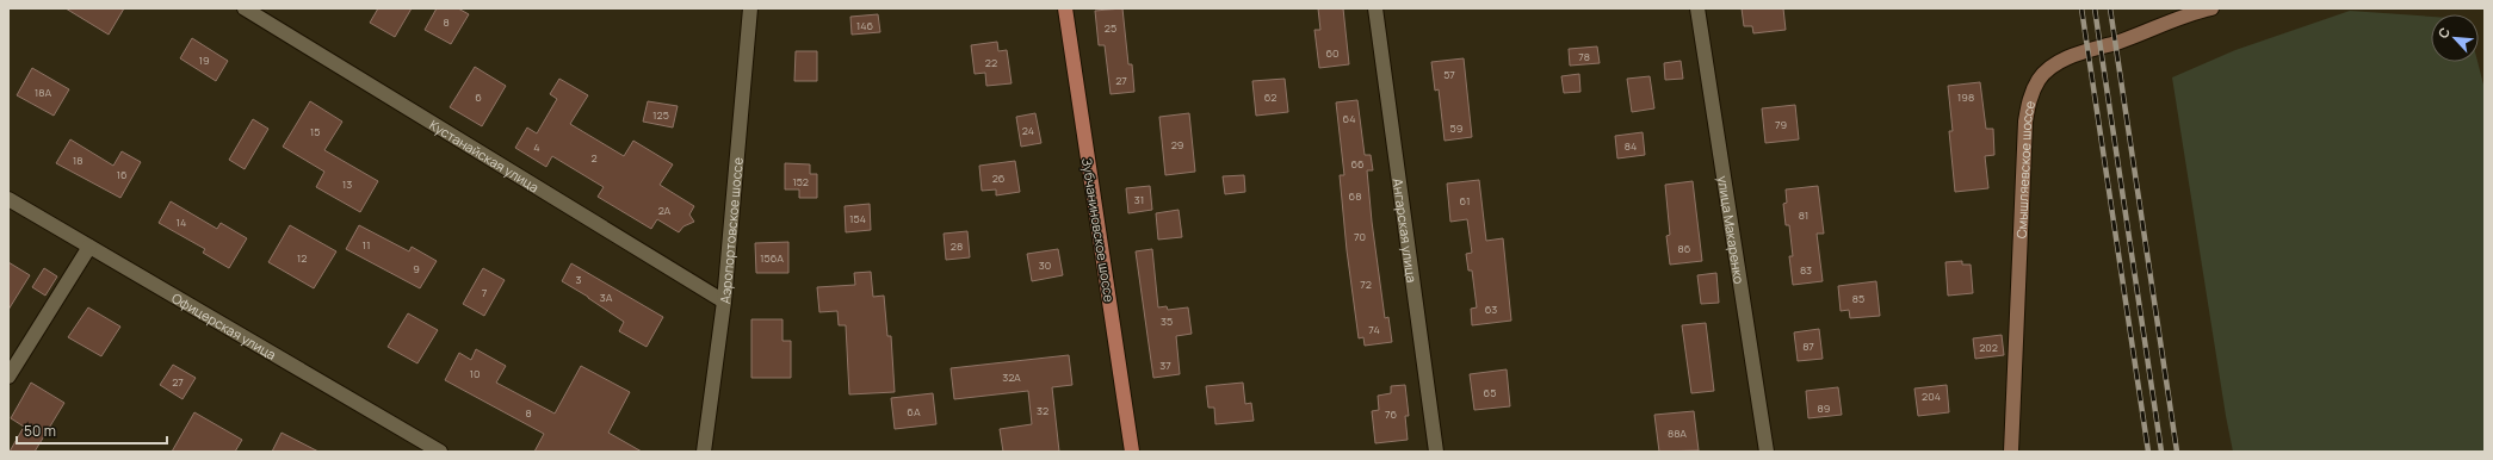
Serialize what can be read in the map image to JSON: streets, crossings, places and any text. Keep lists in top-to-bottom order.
{
  "streets": {
    "main road": ["Зубчаниновское шоссе"],
    "street": [
      "Кустанайская улица",
      "Смышляевское шоссе",
      "Аэропортовское шоссе",
      "Ангарская улица",
      "улица Макаренко",
      "Офицерская улица"
    ]
  },
  "crossings": [
    ["Кустанайская улица", "Аэропортовское шоссе"]
  ],
  "house_numbers": [
    "8",
    "146",
    "25",
    "60",
    "78",
    "19",
    "22",
    "57",
    "27",
    "18А",
    "6",
    "62",
    "198",
    "125",
    "64",
    "79",
    "59",
    "24",
    "15",
    "29",
    "84",
    "4",
    "2",
    "18",
    "66",
    "16",
    "26",
    "152",
    "13",
    "68",
    "31",
    "61",
    "2А",
    "81",
    "154",
    "14",
    "70",
    "11",
    "28",
    "86",
    "12",
    "156А",
    "30",
    "9",
    "83",
    "3",
    "72",
    "7",
    "3А",
    "85",
    "63",
    "35",
    "74",
    "87",
    "202",
    "37",
    "10",
    "32А",
    "27",
    "65",
    "204",
    "89",
    "32",
    "6А",
    "8",
    "76",
    "88А"
  ],
  "scale_bar": "50 m",
  "north": "top left"
}
